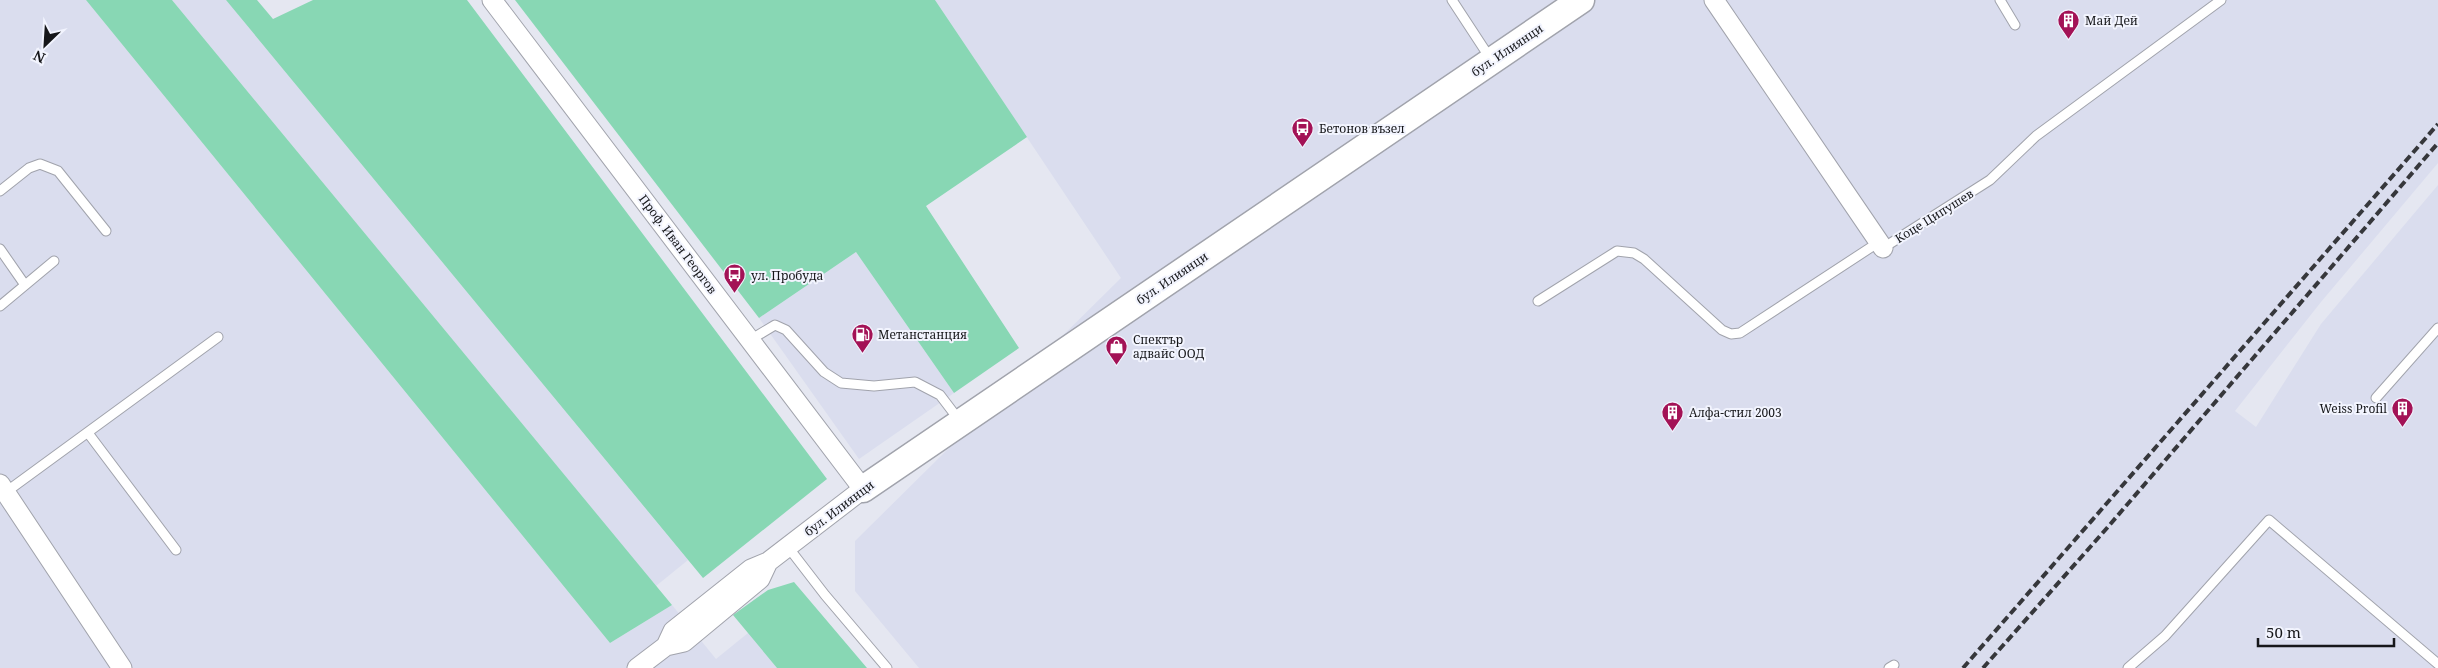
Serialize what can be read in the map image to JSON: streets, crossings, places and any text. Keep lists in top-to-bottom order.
{
  "streets": {
    "street": ["бул. Илиянци", "Коце Ципушев", "Проф. Иван Георгов"]
  },
  "crossings": [
    ["бул. Илиянци", "Проф. Иван Георгов"]
  ],
  "places": {
    "building": ["Май Дей", "Weiss Profil", "Алфа-стил 2003"],
    "bus stop": ["Бетонов възел", "ул. Пробуда"],
    "fuel station": ["Метанстанция"],
    "shop": ["Спектър адвайс ООД"]
  },
  "scale_bar": "50 m",
  "north": "bottom left"
}
